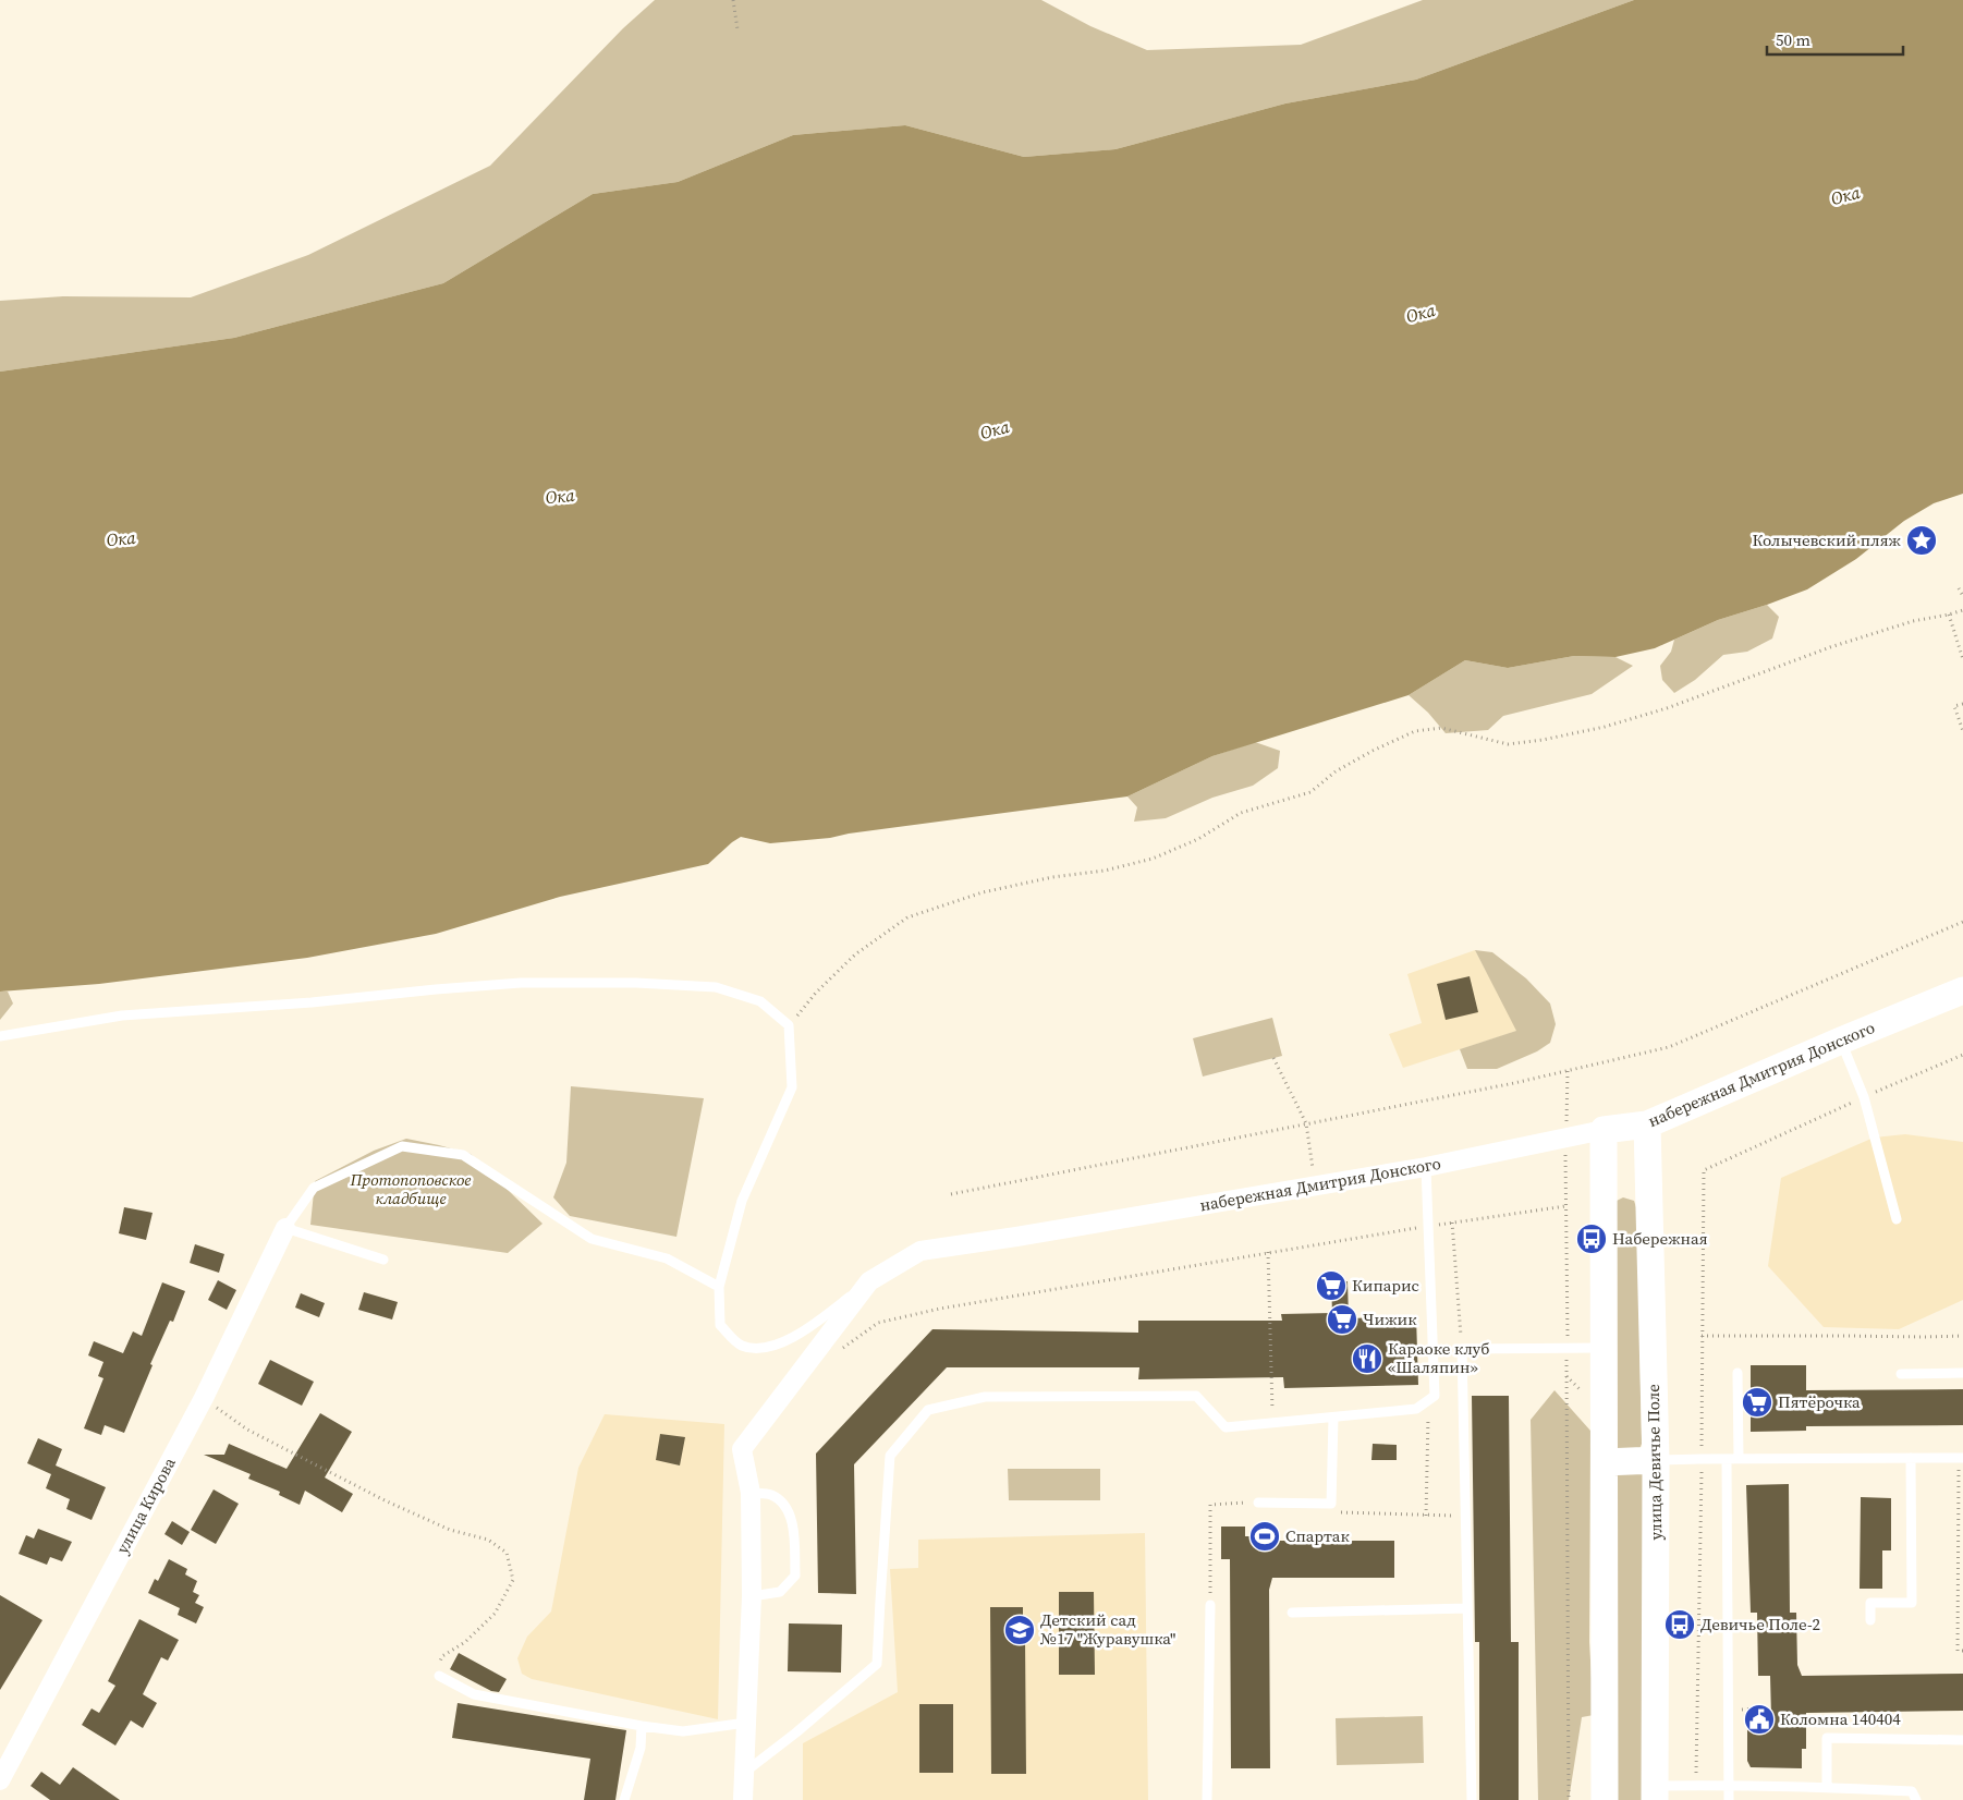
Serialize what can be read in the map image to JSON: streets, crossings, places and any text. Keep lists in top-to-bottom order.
{
  "streets": {
    "street": ["набережная Дмитрия Донского", "улица Девичье Поле", "улица Кирова"]
  },
  "crossings": [
    ["набережная Дмитрия Донского", "улица Девичье Поле"]
  ],
  "water": ["Ока"],
  "parks": ["Протопоповское кладбище"],
  "places": {
    "place": ["Колычевский пляж"],
    "bus stop": ["Набережная", "Девичье Поле-2"],
    "supermarket": ["Кипарис", "Чижик", "Пятёрочка"],
    "restaurant": ["Караоке клуб «Шаляпин»"],
    "sports": ["Спартак"],
    "school or university": ["Детский сад №17 \"Журавушка\""],
    "public building": ["Коломна 140404"]
  },
  "scale_bar": "50 m"
}
